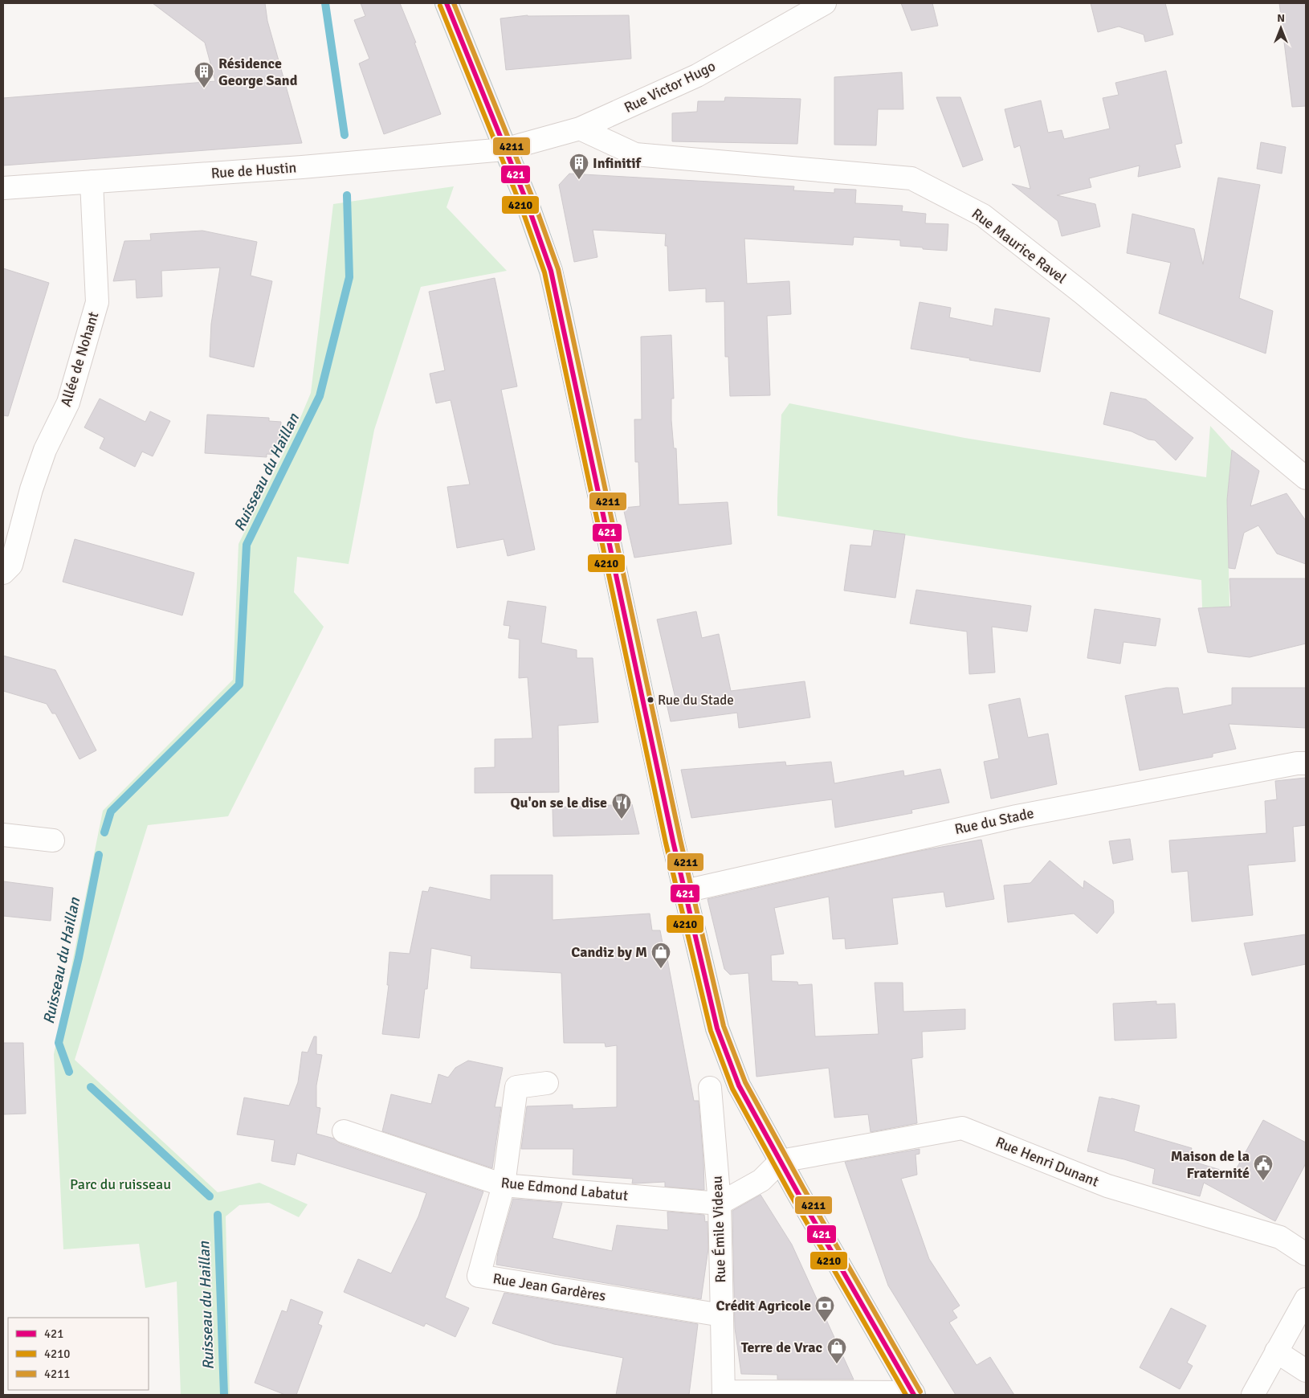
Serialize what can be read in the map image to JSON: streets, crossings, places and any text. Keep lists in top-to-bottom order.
{
  "streets": {
    "street": [
      "Rue Victor Hugo",
      "Rue de Hustin",
      "Rue Maurice Ravel",
      "Allée de Nohant",
      "Rue du Stade",
      "Rue Henri Dunant",
      "Rue Edmond Labatut",
      "Rue Émile Videau",
      "Rue Jean Gardères"
    ]
  },
  "crossings": [
    ["Rue Victor Hugo", "Rue de Hustin"],
    ["Rue Victor Hugo", "Rue Maurice Ravel"],
    ["Rue de Hustin", "Allée de Nohant"],
    ["Rue Edmond Labatut", "Rue Émile Videau"],
    ["Rue Edmond Labatut", "Rue Jean Gardères"],
    ["Rue Émile Videau", "Rue Jean Gardères"]
  ],
  "water": ["Ruisseau du Haillan"],
  "parks": ["Parc du ruisseau"],
  "places": {
    "building": ["Résidence George Sand", "Infinitif"],
    "other": ["Rue du Stade"],
    "restaurant": ["Qu'on se le dise"],
    "shop": ["Candiz by M", "Terre de Vrac"],
    "public building": ["Maison de la Fraternité"],
    "bank": ["Crédit Agricole"]
  },
  "lines": ["transit line 421", "transit line 4211", "transit line 4210"],
  "legend": ["421", "4210", "4211"],
  "north": "top"
}
